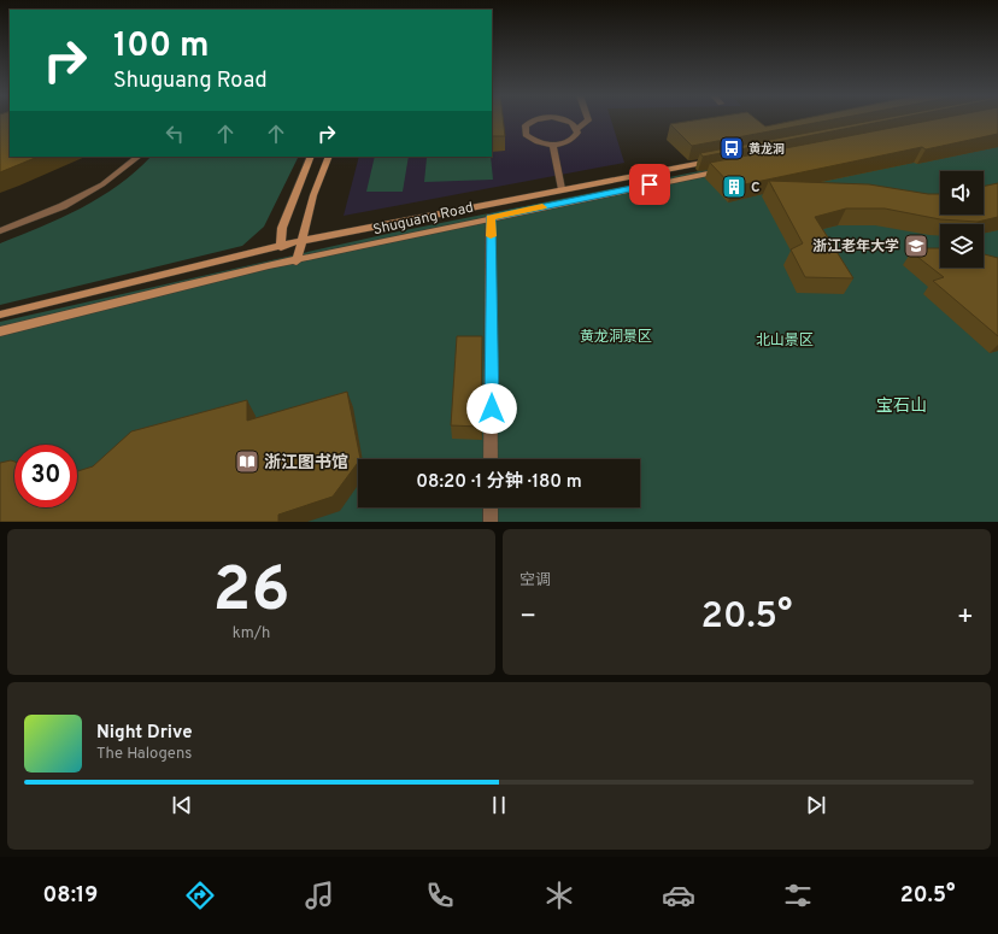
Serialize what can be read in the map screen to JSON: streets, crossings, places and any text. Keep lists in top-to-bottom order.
{
  "streets": {
    "main road": ["Shuguang Road"]
  },
  "parks": ["黄龙洞景区", "北山景区", "宝石山"],
  "places": {
    "bus stop": ["黄龙洞"],
    "building": ["C"],
    "school or university": ["浙江老年大学"],
    "library": ["浙江图书馆"]
  },
  "page": {
    "turn": ["100 m", "Shuguang Road"],
    "limit": "30",
    "trip": "08:20 · 1 分钟 · 180 m",
    "tile": [
      ["26", "km/h"],
      "空调"
    ],
    "heat": ["−", "20.5°", "+"],
    "song": ["Night Drive", "The Halogens"],
    "tabs": ["08:19", "20.5°"]
  }
}
